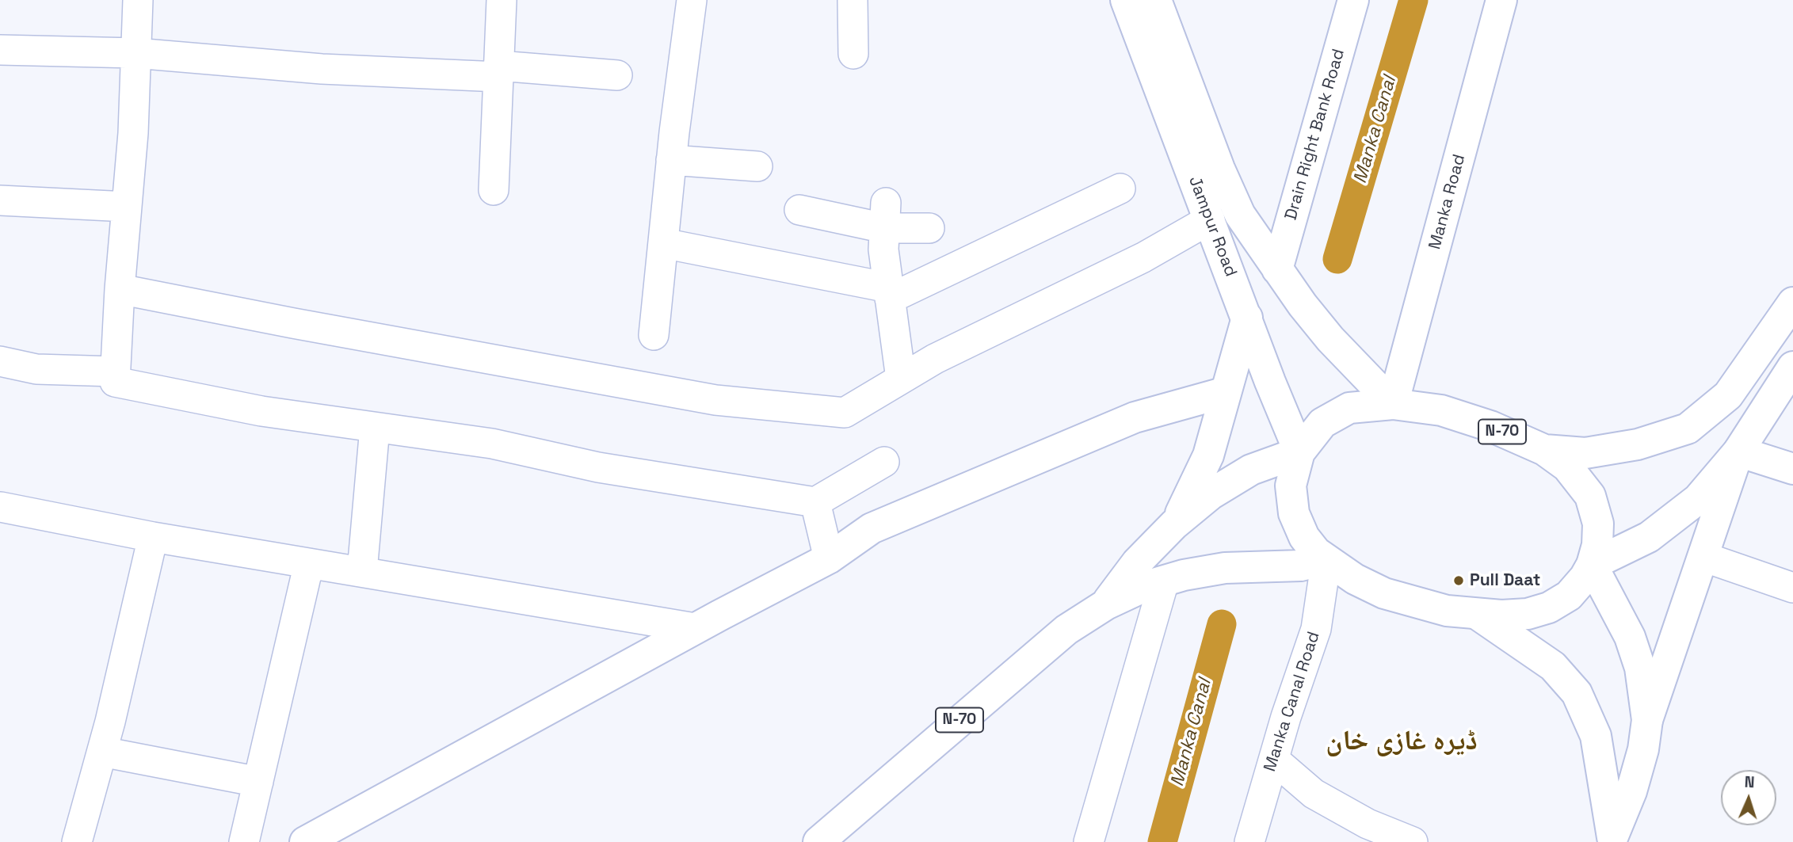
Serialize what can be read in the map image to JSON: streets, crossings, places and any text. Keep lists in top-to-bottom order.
{
  "streets": {
    "main road": [
      "Drain Right Bank Road",
      "Manka Road",
      "Jampur Road",
      "N-70"
    ],
    "street": ["Manka Canal Road"]
  },
  "crossings": [
    ["Drain Right Bank Road", "Jampur Road"],
    ["Manka Road", "Jampur Road"],
    ["Manka Road", "N-70"],
    ["Jampur Road", "N-70"],
    ["N-70", "Manka Canal Road"]
  ],
  "districts": ["ڈیرہ غازی خان"],
  "water": ["Manka Canal"],
  "places": ["Pull Daat"],
  "north": "top"
}
